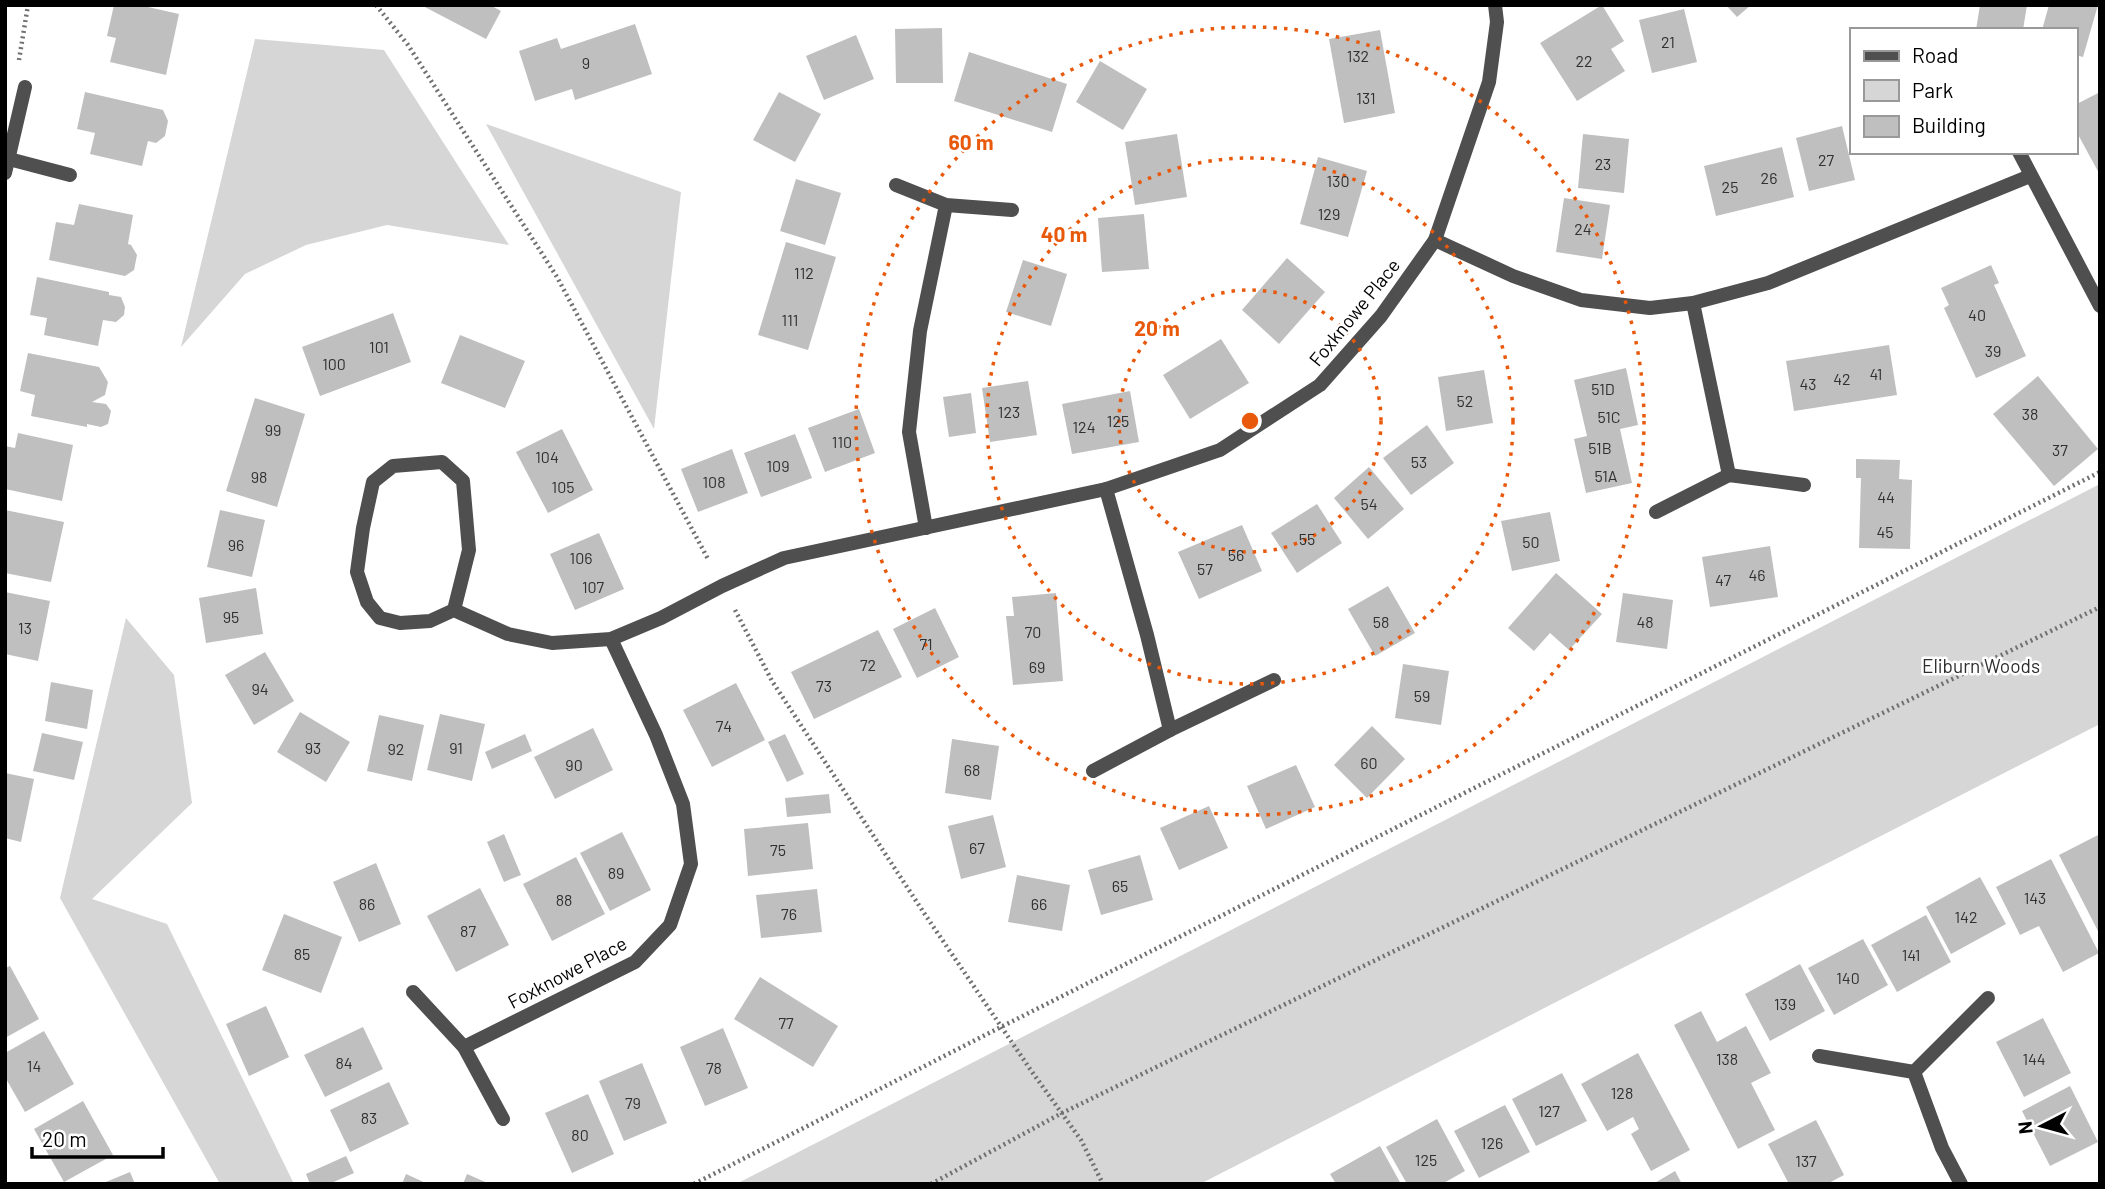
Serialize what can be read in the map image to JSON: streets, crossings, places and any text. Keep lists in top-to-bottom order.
{
  "streets": {
    "street": ["Foxknowe Place"]
  },
  "parks": ["Eliburn Woods"],
  "house_numbers": [
    "21",
    "132",
    "22",
    "9",
    "131",
    "27",
    "23",
    "26",
    "130",
    "25",
    "129",
    "24",
    "112",
    "40",
    "111",
    "101",
    "39",
    "100",
    "41",
    "42",
    "43",
    "51D",
    "52",
    "123",
    "38",
    "51C",
    "125",
    "124",
    "99",
    "110",
    "51B",
    "37",
    "104",
    "53",
    "109",
    "51A",
    "98",
    "108",
    "105",
    "44",
    "54",
    "45",
    "55",
    "50",
    "96",
    "56",
    "106",
    "57",
    "46",
    "47",
    "107",
    "95",
    "58",
    "48",
    "13",
    "70",
    "71",
    "72",
    "69",
    "73",
    "94",
    "59",
    "74",
    "93",
    "91",
    "92",
    "60",
    "90",
    "68",
    "67",
    "75",
    "89",
    "65",
    "143",
    "88",
    "86",
    "66",
    "76",
    "142",
    "87",
    "85",
    "141",
    "140",
    "139",
    "77",
    "138",
    "144",
    "84",
    "14",
    "78",
    "128",
    "79",
    "127",
    "83",
    "80",
    "126",
    "125",
    "137"
  ],
  "legend": ["Road", "Park", "Building"],
  "scale_bar": "20 m",
  "north": "left",
  "rings": ["60 m", "40 m", "20 m"]
}
